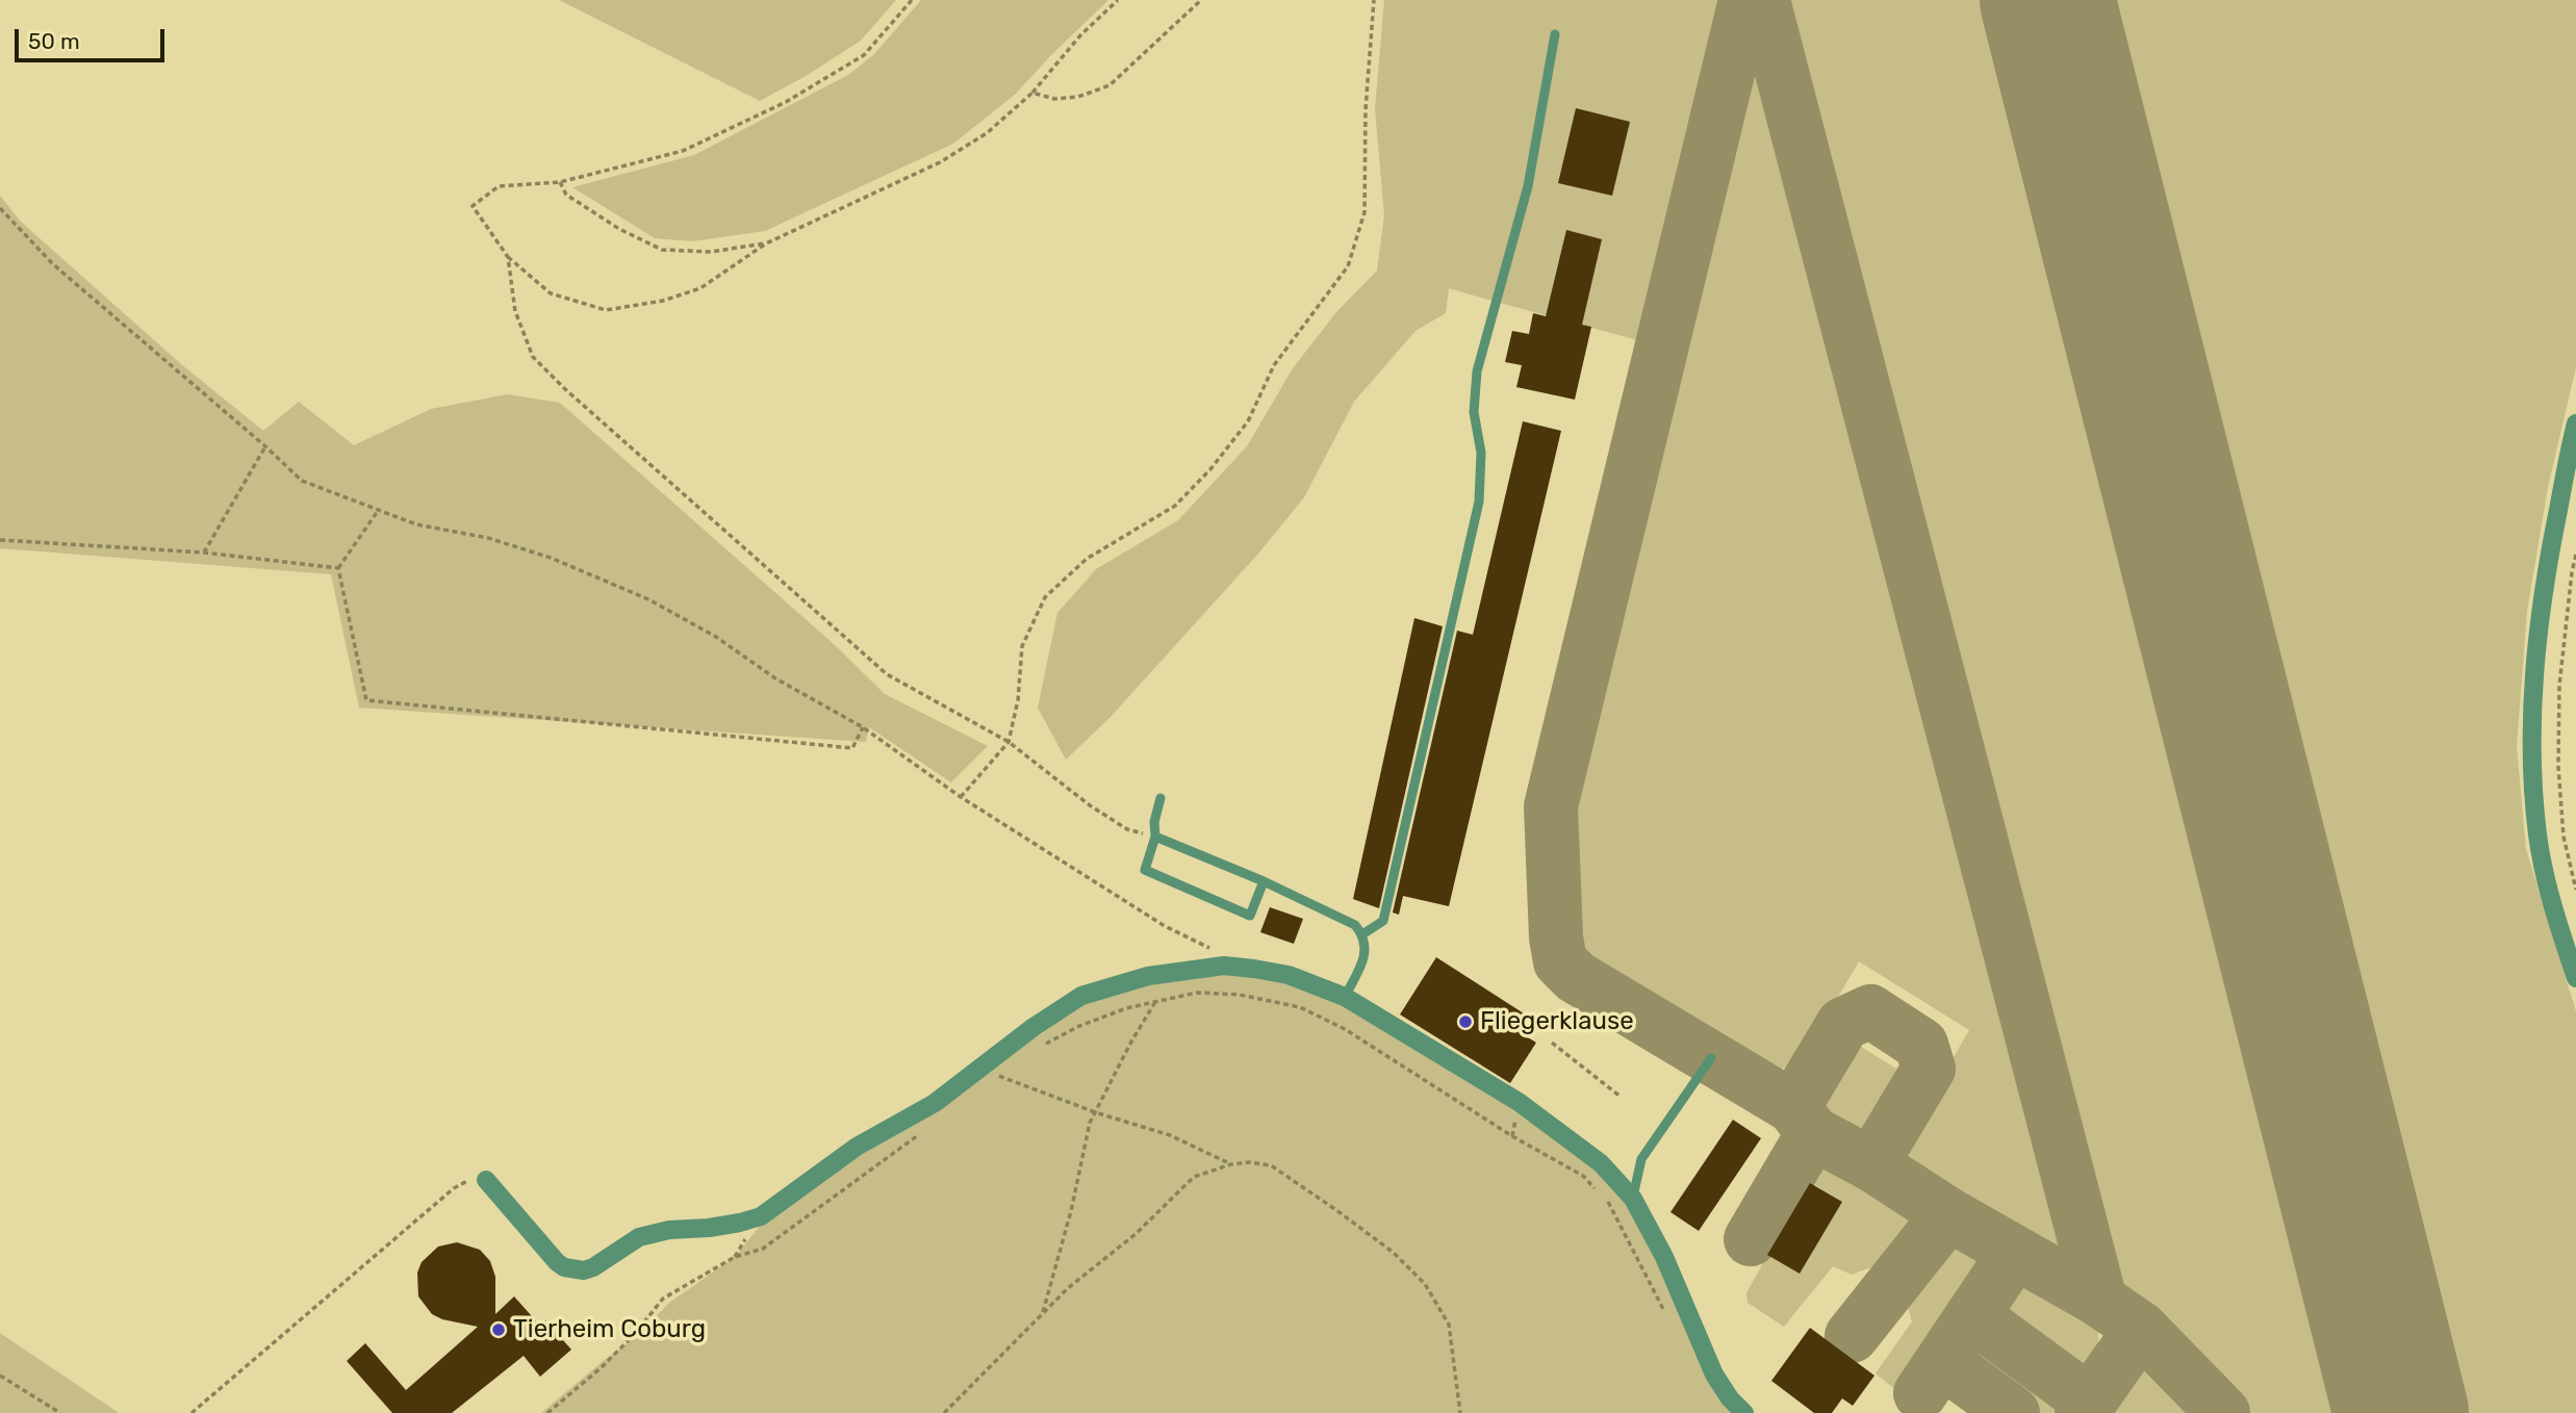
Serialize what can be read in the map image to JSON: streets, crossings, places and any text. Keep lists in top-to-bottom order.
{
  "places": ["Fliegerklause", "Tierheim Coburg"],
  "scale_bar": "50 m"
}
